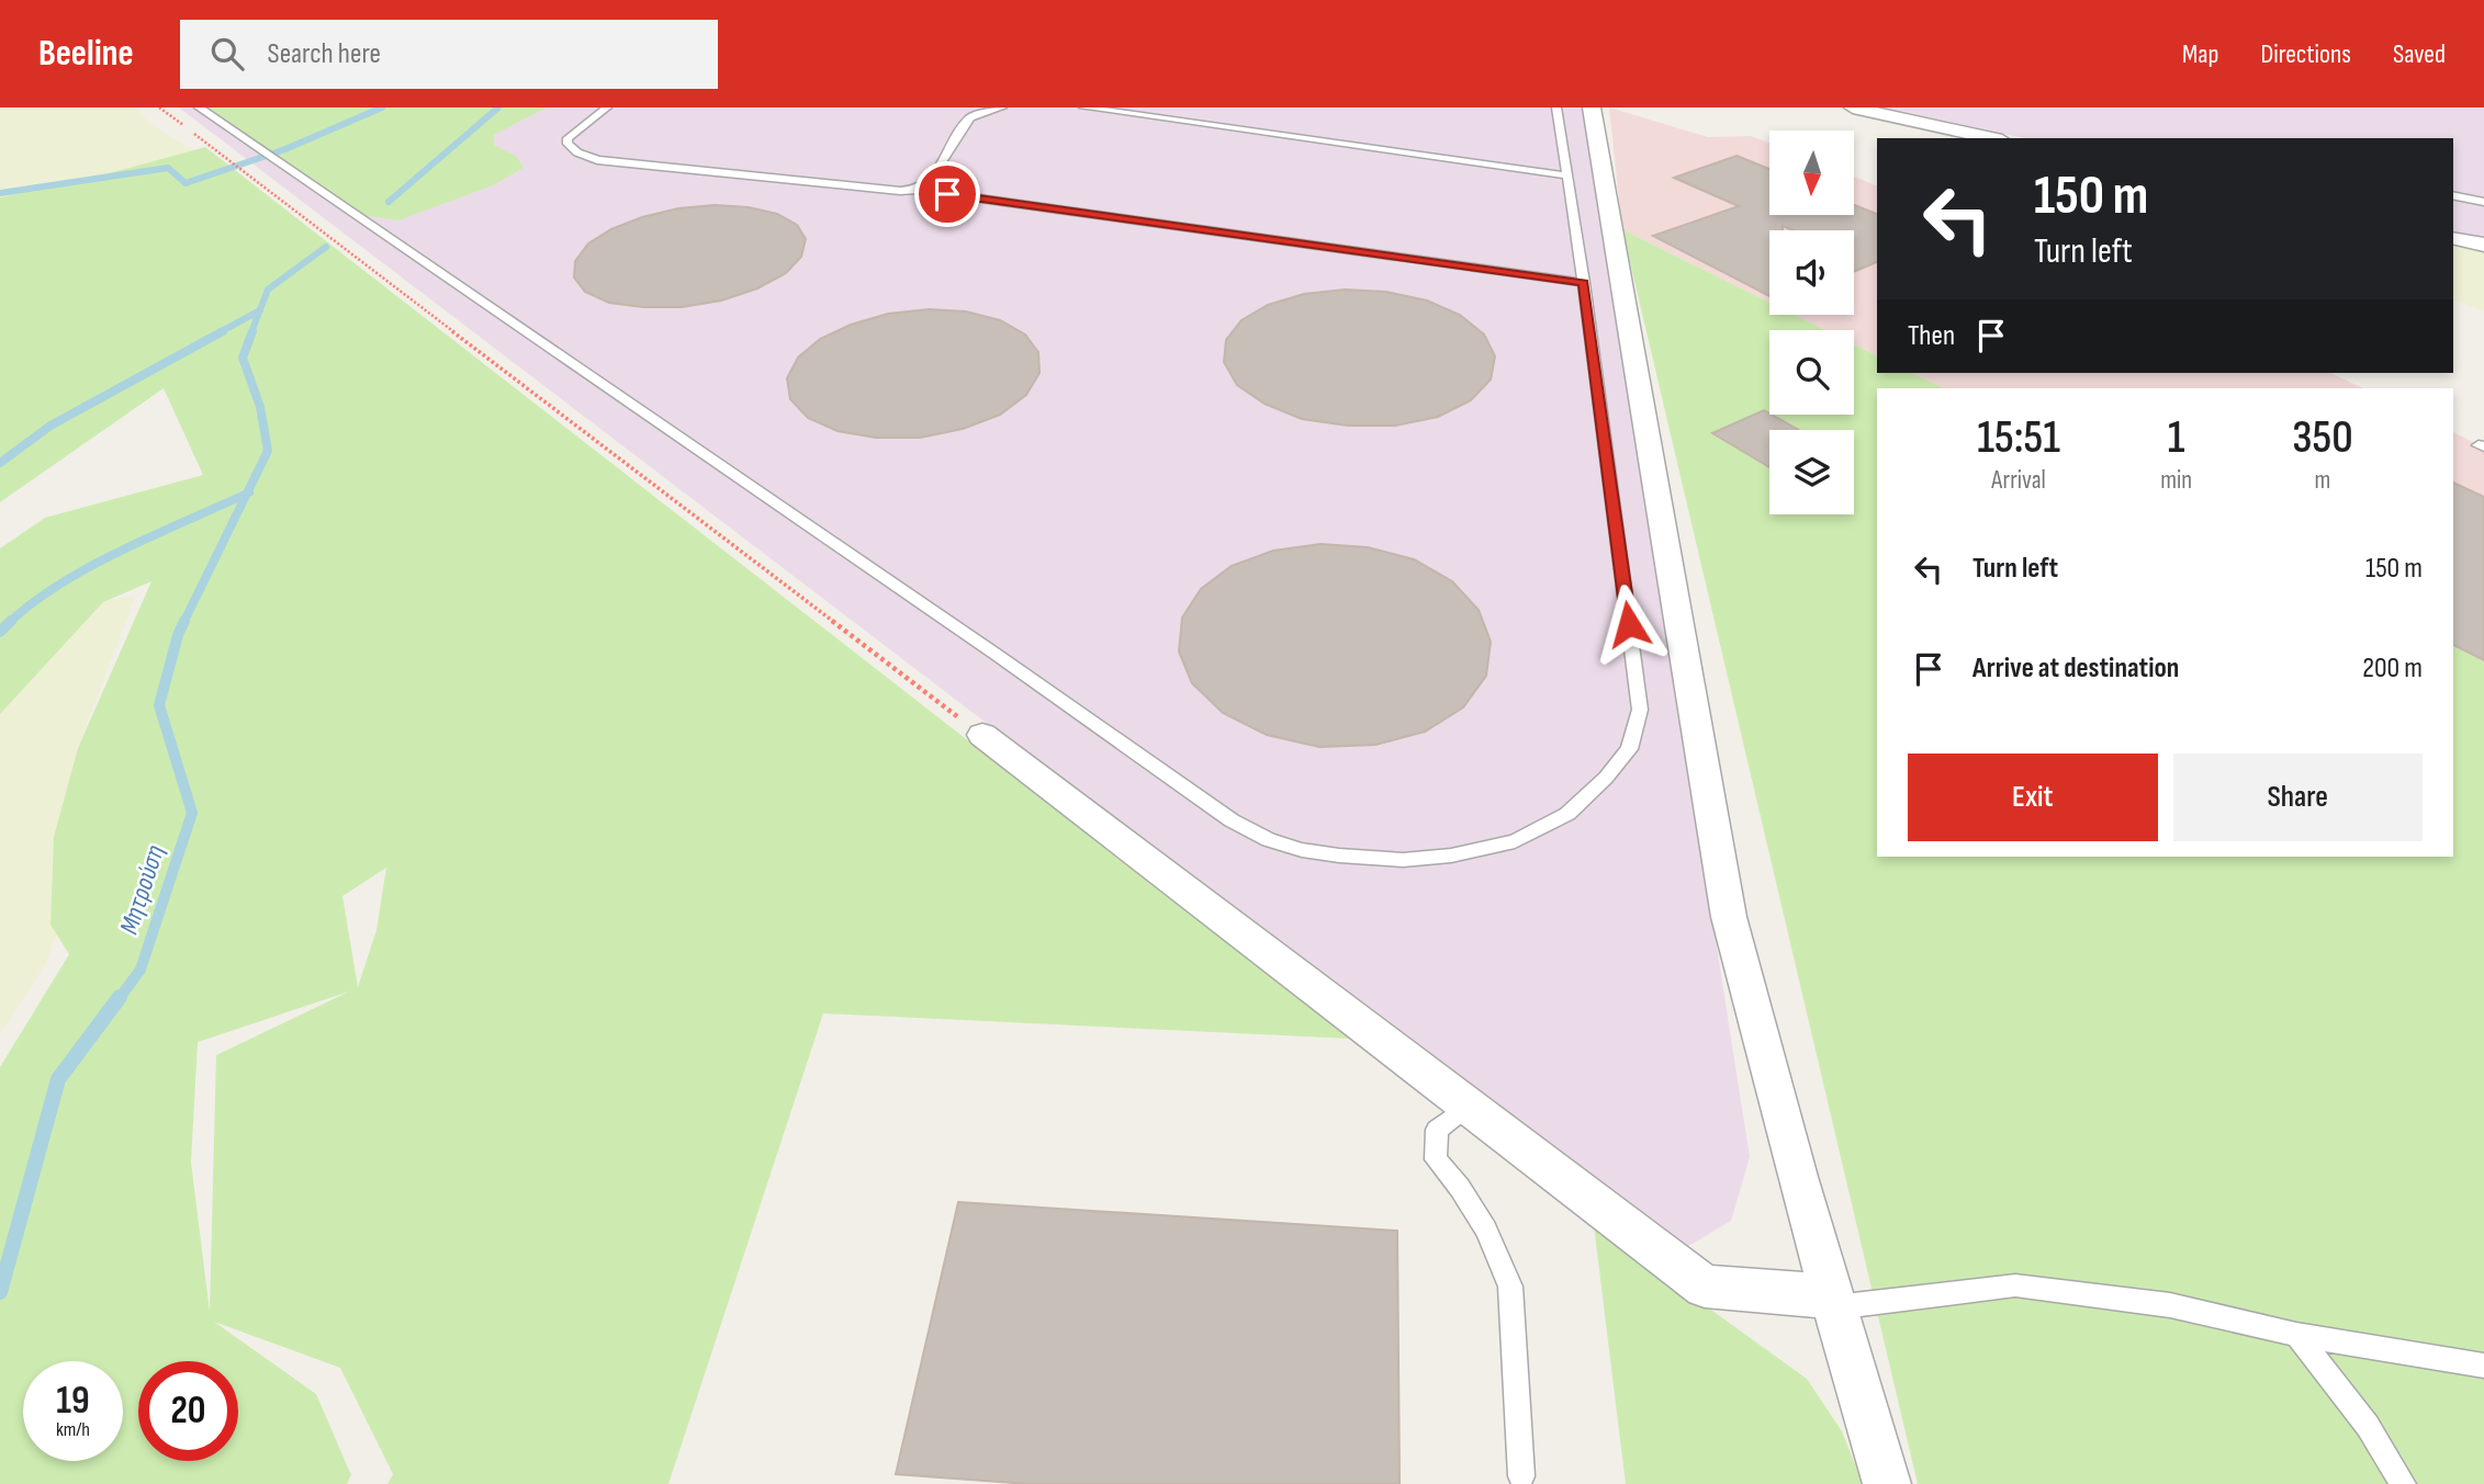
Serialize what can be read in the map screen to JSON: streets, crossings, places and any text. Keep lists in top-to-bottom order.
{
  "water": ["Μητρούση"],
  "north": "bottom",
  "page": {
    "header": "Beeline",
    "search": "Search here",
    "nav": ["Map", "Directions", "Saved"],
    "turn": ["150 m", "Turn left"],
    "then": "Then",
    "eta": [
      "15:51",
      "Arrival",
      "1",
      "min",
      "350",
      "m"
    ],
    "list": [
      {
        "name": "Turn left",
        "value": "150 m"
      },
      {
        "name": "Arrive at destination",
        "value": "200 m"
      }
    ],
    "buttons": ["Exit", "Share"],
    "speed": "19 km/h",
    "limit": "20"
  }
}
